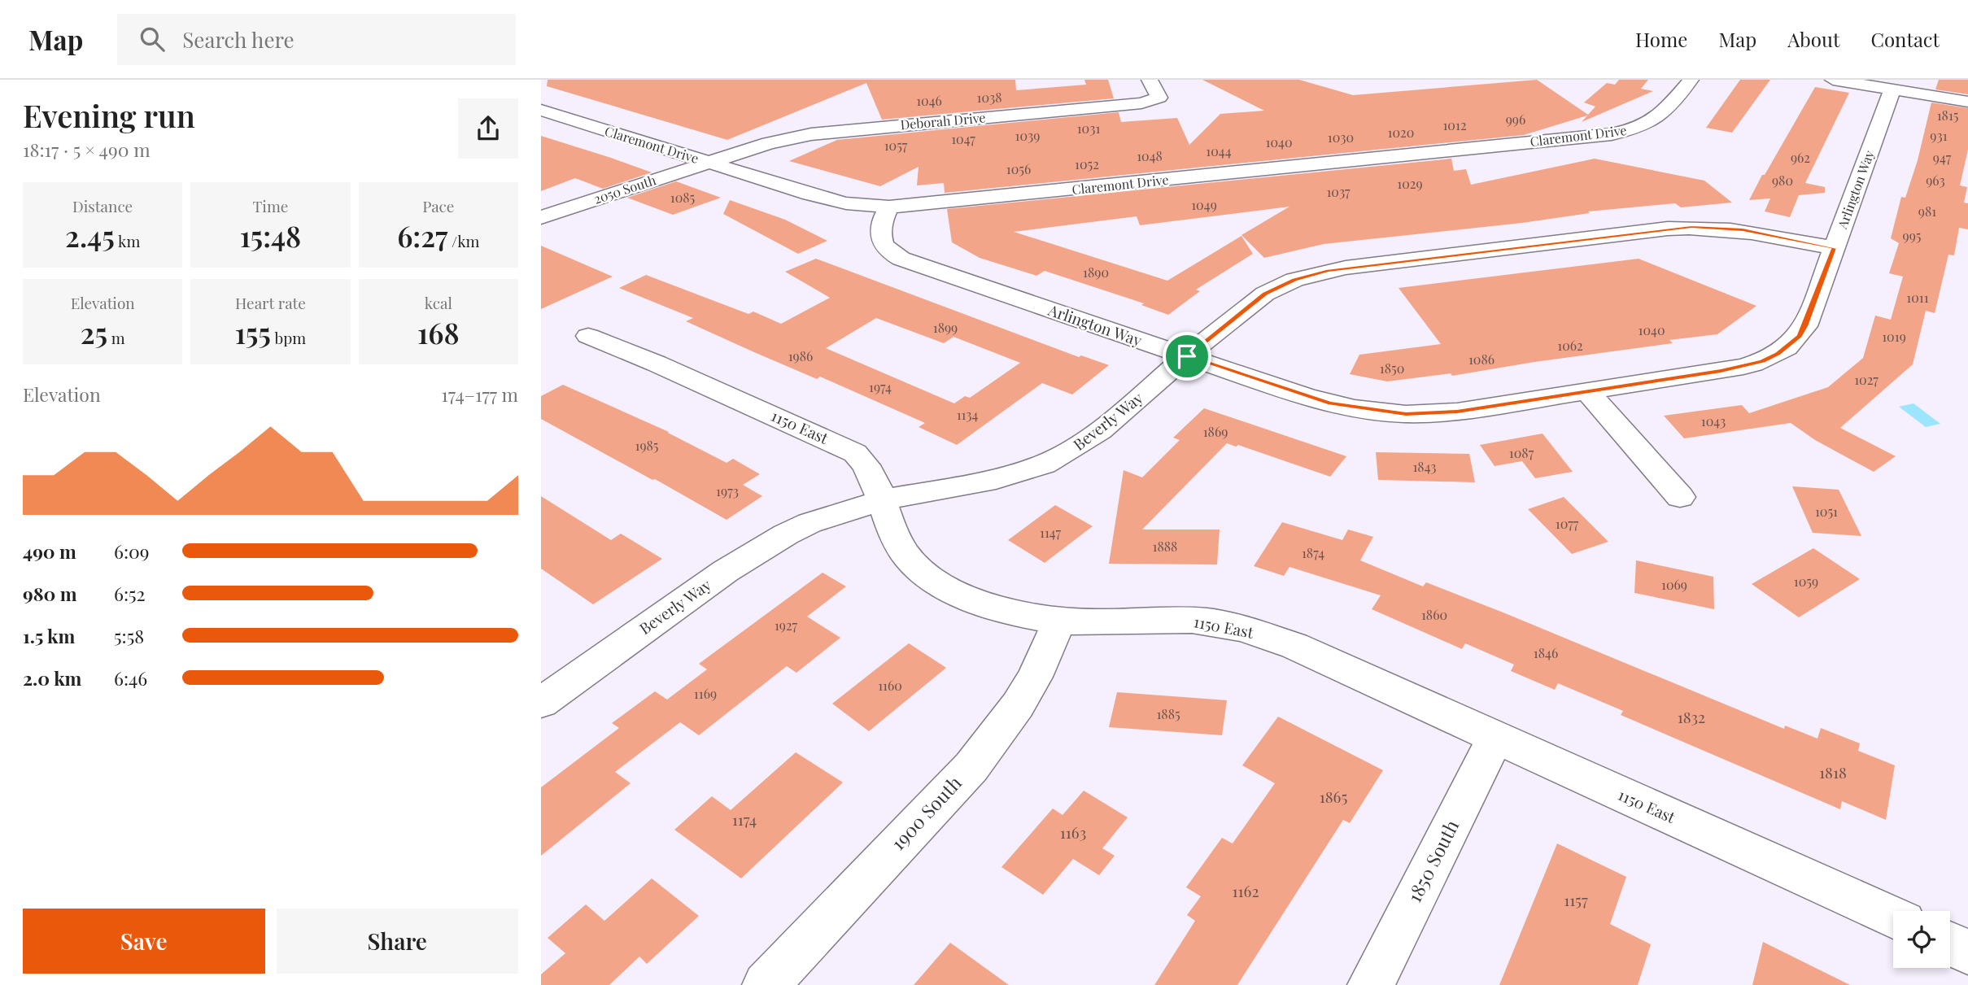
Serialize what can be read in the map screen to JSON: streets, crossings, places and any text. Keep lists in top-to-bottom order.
{
  "streets": {
    "street": [
      "Deborah Drive",
      "Claremont Drive",
      "2050 South",
      "Arlington Way",
      "Beverly Way",
      "1150 East",
      "1900 South",
      "1850 South"
    ]
  },
  "crossings": [
    ["Deborah Drive", "Claremont Drive"],
    ["Deborah Drive", "2050 South"],
    ["Claremont Drive", "2050 South"],
    ["Claremont Drive", "Arlington Way"],
    ["Arlington Way", "Beverly Way"],
    ["Beverly Way", "1150 East"],
    ["1150 East", "1900 South"],
    ["1150 East", "1850 South"]
  ],
  "house_numbers": [
    "1038",
    "1046",
    "1815",
    "996",
    "1012",
    "1031",
    "1020",
    "1039",
    "931",
    "1030",
    "1047",
    "1040",
    "1057",
    "1044",
    "1048",
    "962",
    "947",
    "1052",
    "1056",
    "980",
    "963",
    "1029",
    "1037",
    "1085",
    "1049",
    "981",
    "995",
    "1890",
    "1011",
    "1899",
    "1040",
    "1019",
    "1062",
    "1986",
    "1086",
    "1850",
    "1027",
    "1974",
    "1134",
    "1043",
    "1869",
    "1985",
    "1087",
    "1843",
    "1973",
    "1051",
    "1077",
    "1147",
    "1888",
    "1874",
    "1059",
    "1069",
    "1860",
    "1927",
    "1846",
    "1160",
    "1169",
    "1885",
    "1832",
    "1818",
    "1865",
    "1174",
    "1163",
    "1162",
    "1157"
  ],
  "page": {
    "header": "Map",
    "search": "Search here",
    "nav": [
      "Home",
      "Map",
      "About",
      "Contact"
    ],
    "heading": ["Evening run", "18:17 · 5 × 490 m"],
    "stats": [
      ["Distance", "2.45 km"],
      ["Time", "15:48"],
      ["Pace", "6:27 /km"],
      ["Elevation", "25 m"],
      ["Heart rate", "155 bpm"],
      ["kcal", "168"]
    ],
    "chart": ["Elevation", "174–177 m"],
    "list": [
      {
        "name": "490 m",
        "note": "6:09"
      },
      {
        "name": "980 m",
        "note": "6:52"
      },
      {
        "name": "1.5 km",
        "note": "5:58"
      },
      {
        "name": "2.0 km",
        "note": "6:46"
      }
    ],
    "buttons": ["Save", "Share"]
  }
}
